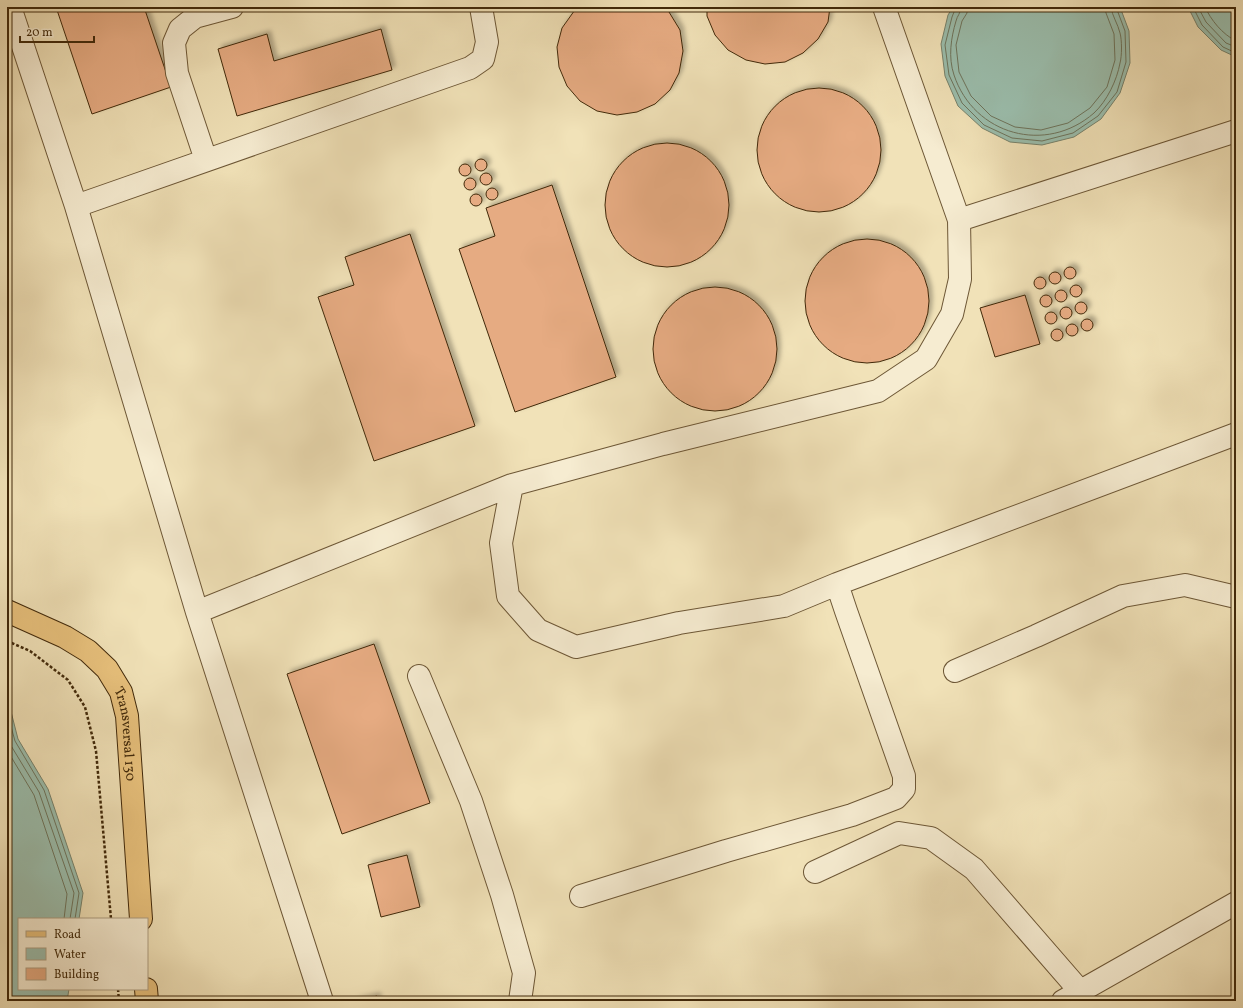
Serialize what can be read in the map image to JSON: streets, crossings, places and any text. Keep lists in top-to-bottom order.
{
  "streets": {
    "main road": ["Transversal 130"]
  },
  "legend": ["Road", "Water", "Building"],
  "scale_bar": "20 m"
}
